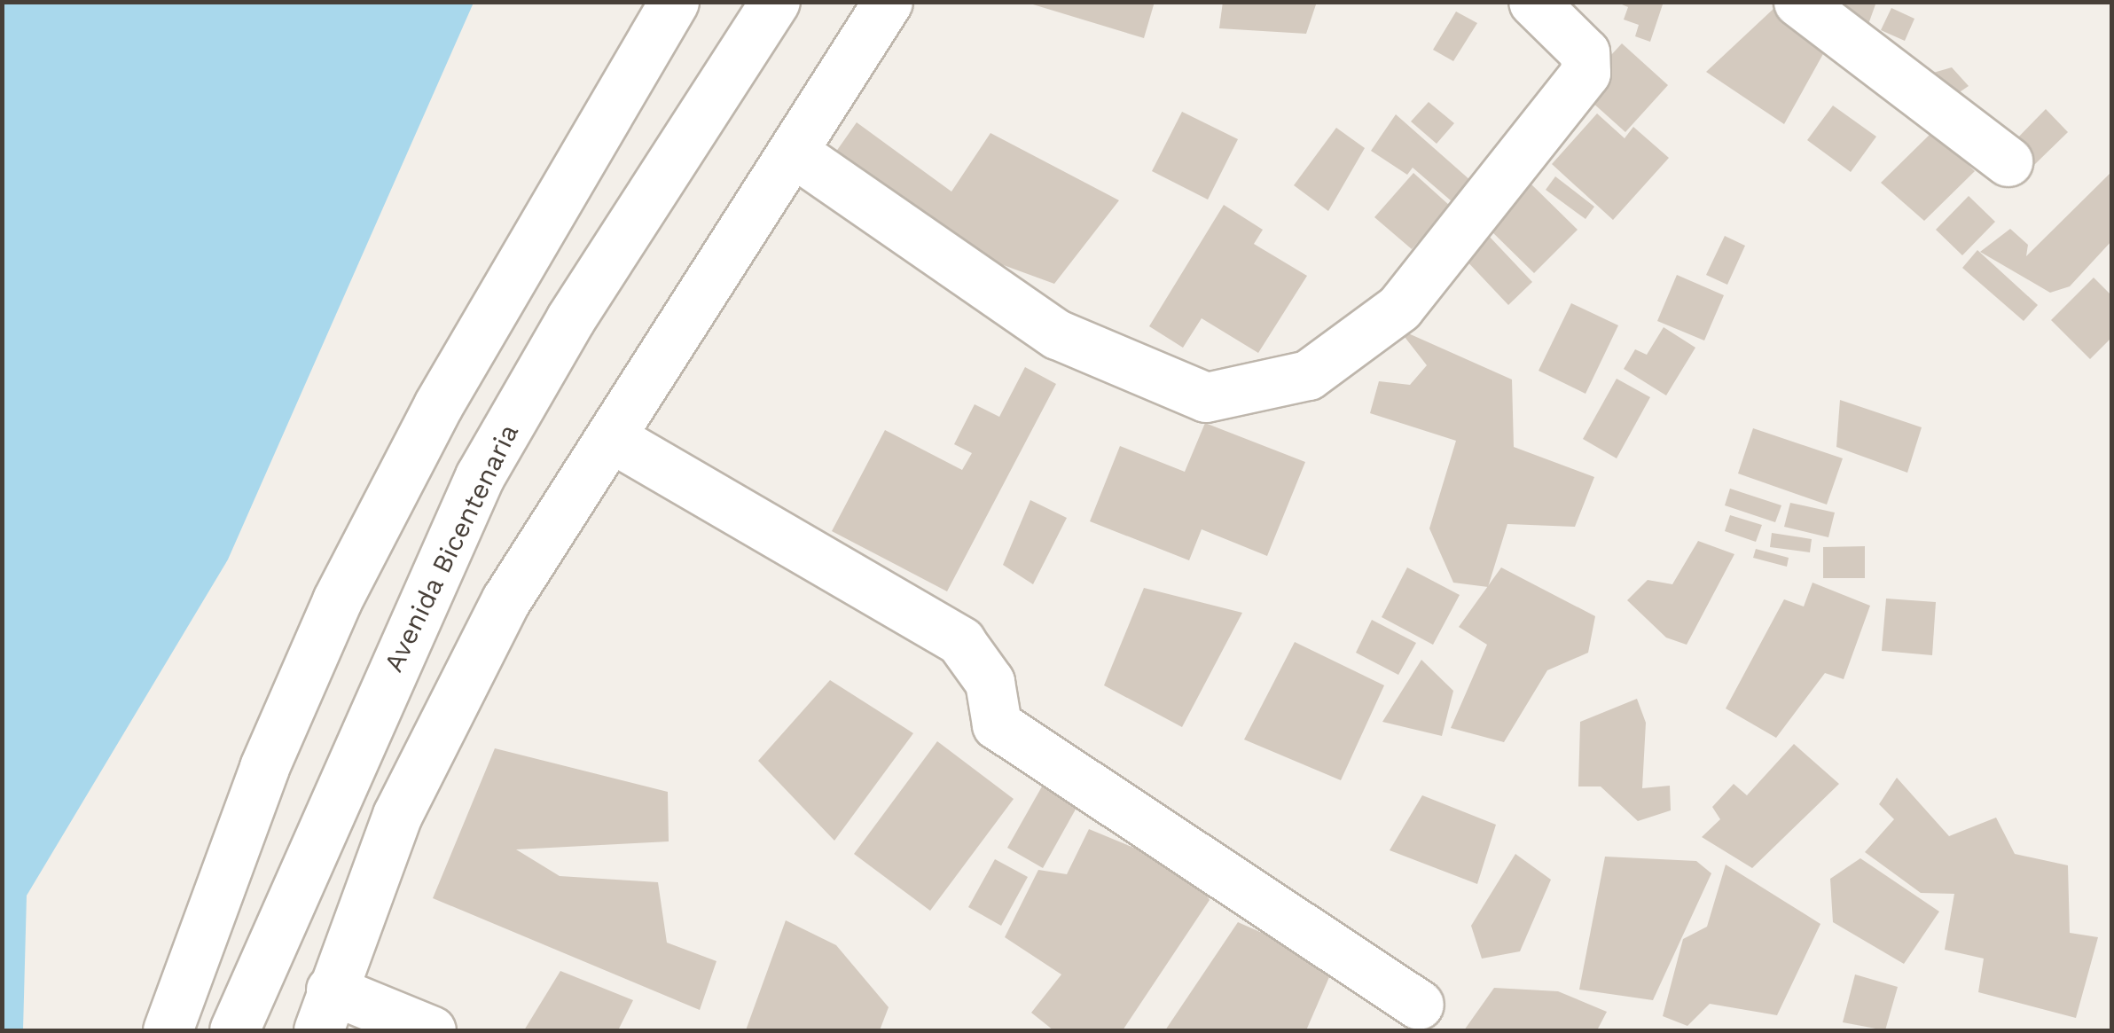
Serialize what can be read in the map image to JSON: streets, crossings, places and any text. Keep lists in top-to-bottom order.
{
  "streets": {
    "street": ["Avenida Bicentenaria"]
  }
}
